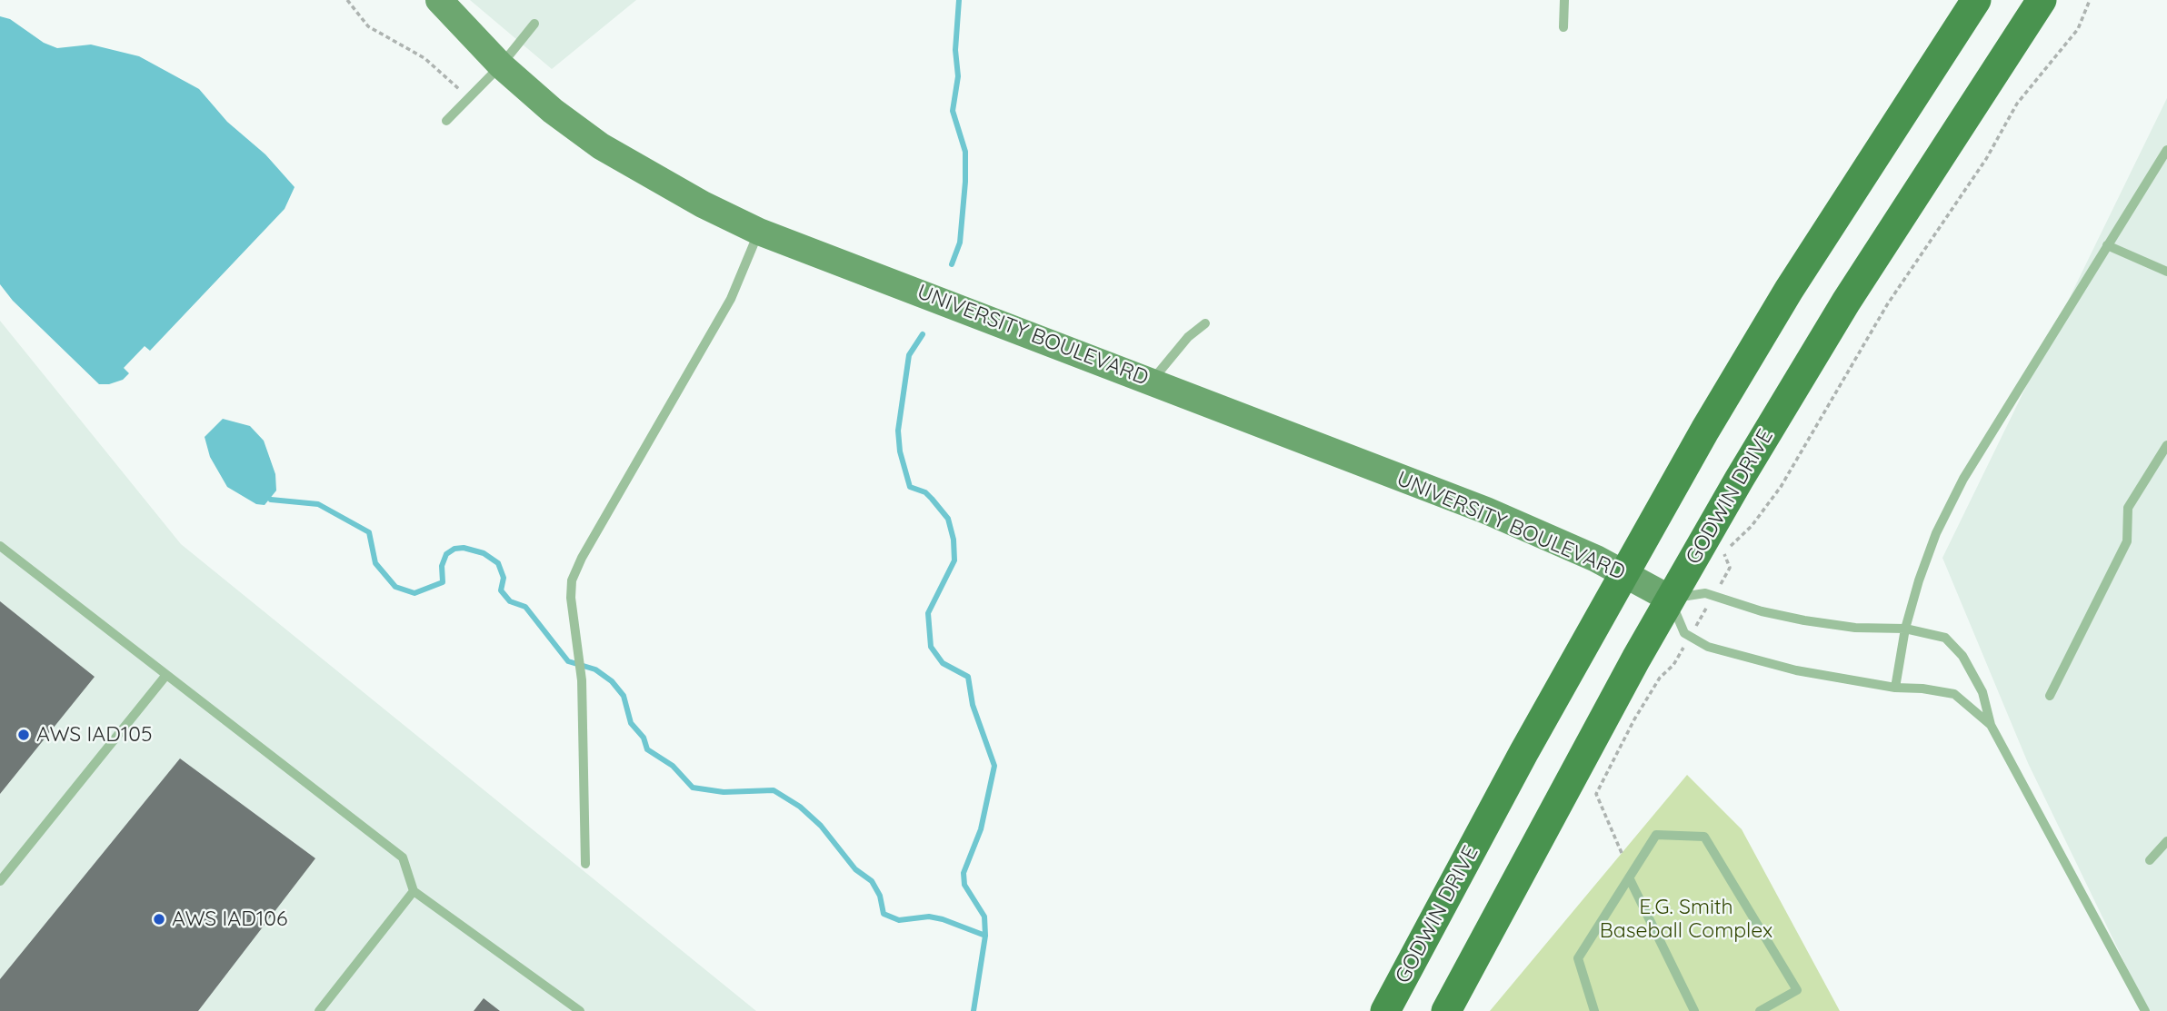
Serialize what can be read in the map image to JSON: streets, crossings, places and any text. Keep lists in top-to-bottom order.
{
  "streets": {
    "main road": ["UNIVERSITY BOULEVARD", "GODWIN DRIVE"]
  },
  "crossings": [
    ["UNIVERSITY BOULEVARD", "GODWIN DRIVE"]
  ],
  "parks": ["E.G. Smith Baseball Complex"],
  "places": ["AWS IAD105", "AWS IAD106"]
}
